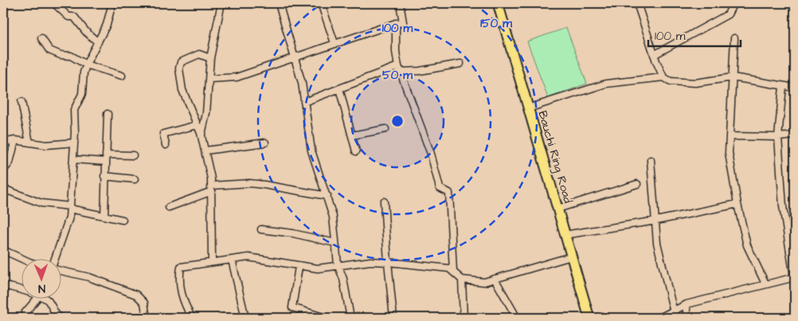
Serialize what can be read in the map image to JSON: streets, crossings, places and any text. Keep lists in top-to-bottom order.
{
  "streets": {
    "main road": ["Bauchi Ring Road"]
  },
  "scale_bar": "100 m",
  "north": "bottom",
  "rings": ["150 m", "100 m", "50 m"]
}
